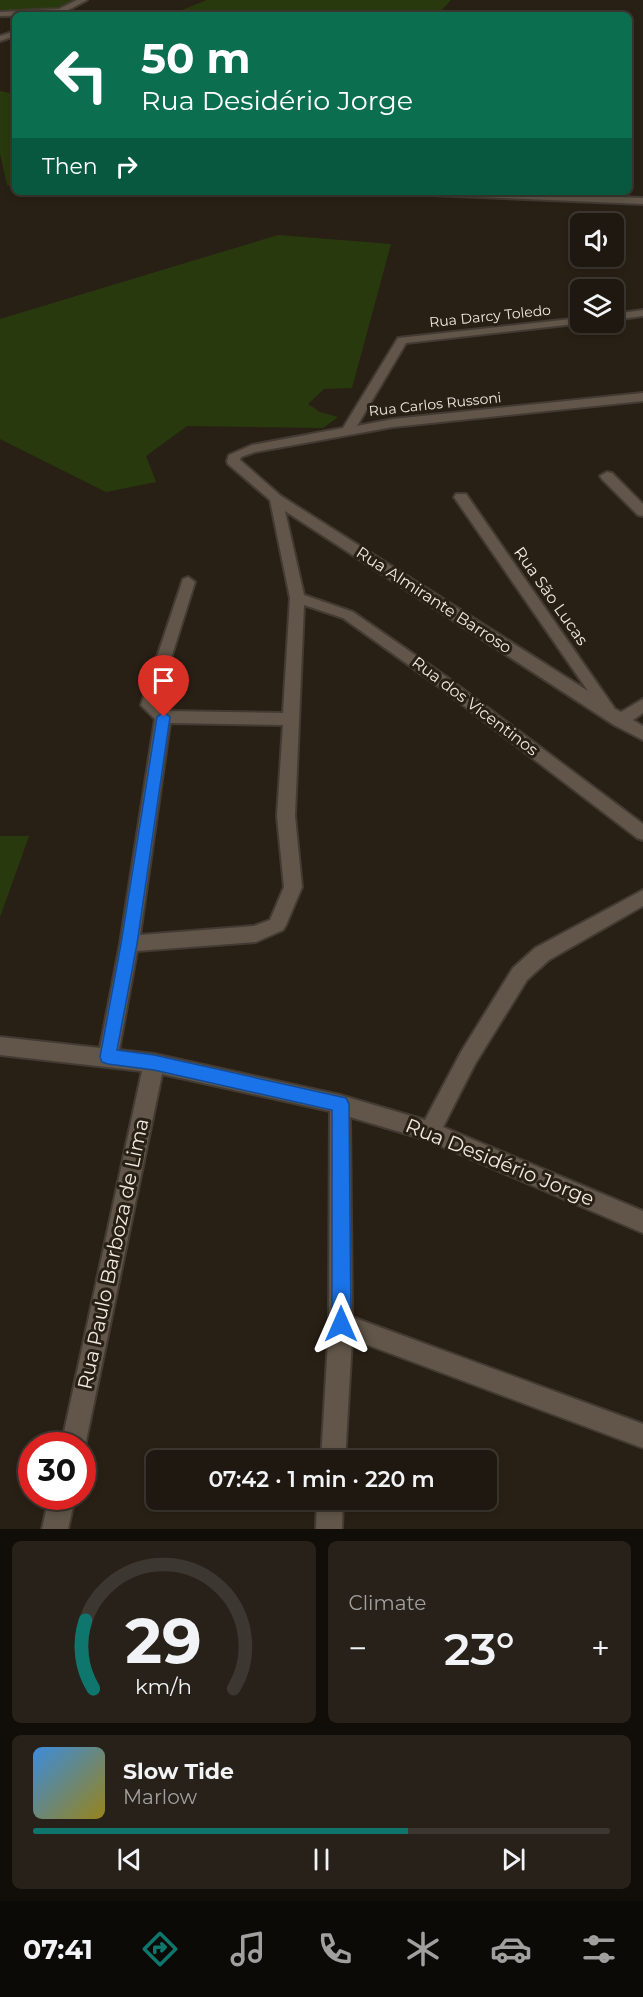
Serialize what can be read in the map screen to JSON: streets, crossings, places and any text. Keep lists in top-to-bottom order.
{
  "streets": {
    "street": [
      "Rua Darcy Toledo",
      "Rua Carlos Russoni",
      "Rua São Lucas",
      "Rua Almirante Barroso",
      "Rua dos Vicentinos",
      "Rua Desidério Jorge",
      "Rua Paulo Barboza de Lima"
    ]
  },
  "crossings": [
    ["Rua Darcy Toledo", "Rua Carlos Russoni"],
    ["Rua Carlos Russoni", "Rua Almirante Barroso"],
    ["Rua São Lucas", "Rua Almirante Barroso"],
    ["Rua Desidério Jorge", "Rua Paulo Barboza de Lima"]
  ],
  "page": {
    "turn": ["50 m", "Rua Desidério Jorge"],
    "then": "Then",
    "limit": "30",
    "trip": "07:42 · 1 min · 220 m",
    "tile": "Climate",
    "heat": ["−", "23°", "+"],
    "song": ["Slow Tide", "Marlow"],
    "tabs": "07:41",
    "gauge": ["29", "km/h"]
  }
}
